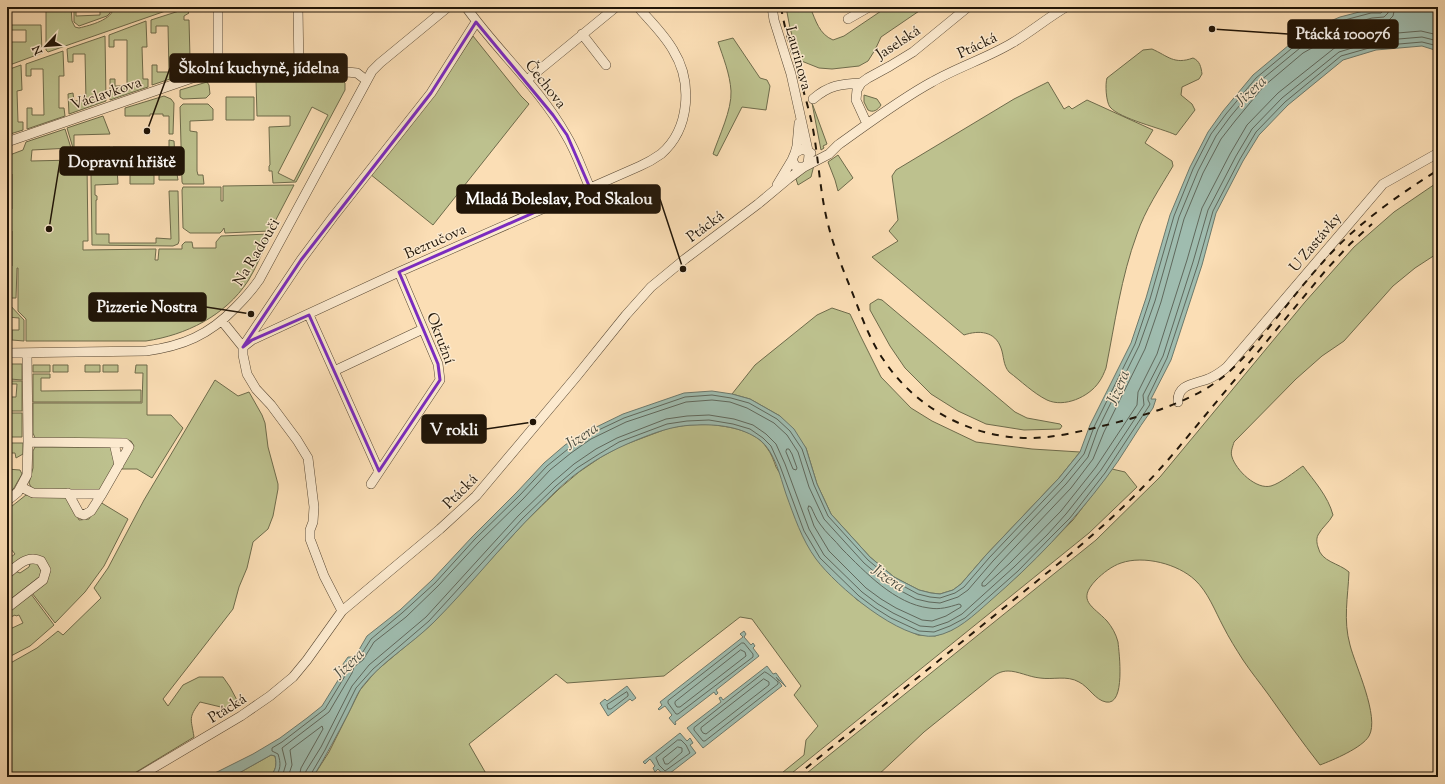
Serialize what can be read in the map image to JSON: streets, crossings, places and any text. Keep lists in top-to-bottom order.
{
  "streets": {
    "street": [
      "Jaselská",
      "Ptácká",
      "Laurinova",
      "Čechova",
      "Václavkova",
      "Bezručova",
      "U Zastávky",
      "Na Radouči",
      "Okružní"
    ]
  },
  "crossings": [
    ["Ptácká", "Laurinova"],
    ["Čechova", "Bezručova"],
    ["Václavkova", "Na Radouči"],
    ["Bezručova", "Okružní"]
  ],
  "water": ["Jizera"],
  "places": [
    "Ptácká 100076",
    "Školní kuchyně, jídelna",
    "Dopravní hřiště",
    "Mladá Boleslav, Pod Skalou",
    "Pizzerie Nostra",
    "V rokli"
  ],
  "north": "bottom left"
}
